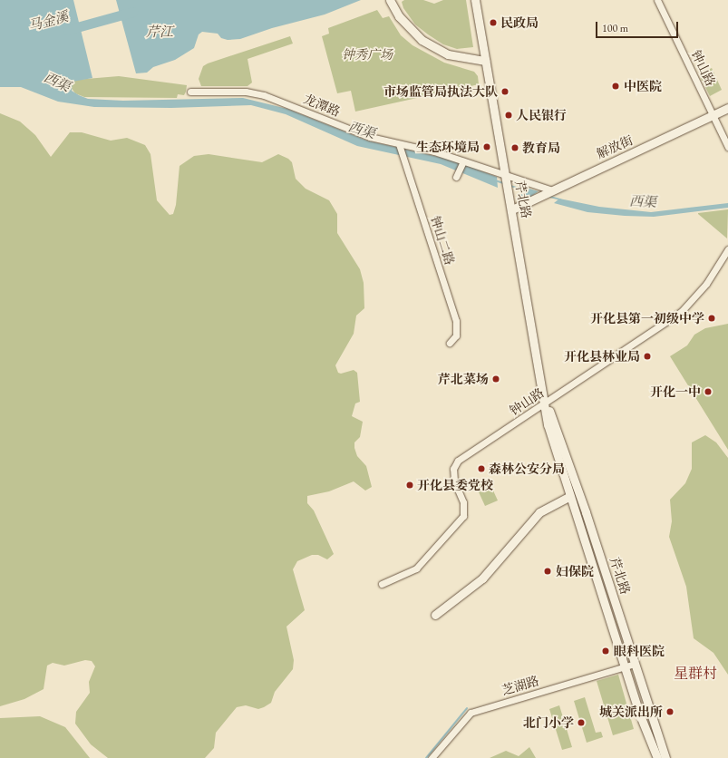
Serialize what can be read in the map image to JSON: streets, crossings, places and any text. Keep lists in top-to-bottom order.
{
  "streets": {
    "main road": ["解放街", "芹北路"],
    "street": [
      "钟山路",
      "龙潭路",
      "钟山二路",
      "芝湖路"
    ]
  },
  "crossings": [
    ["钟山路", "解放街"],
    ["钟山路", "芹北路"],
    ["龙潭路", "解放街"],
    ["龙潭路", "芹北路"],
    ["龙潭路", "钟山二路"],
    ["解放街", "芹北路"],
    ["芹北路", "芝湖路"]
  ],
  "districts": ["星群村"],
  "water": ["马金溪", "芹江", "西渠"],
  "parks": ["钟秀广场"],
  "places": [
    "民政局",
    "中医院",
    "市场监管局执法大队",
    "人民银行",
    "生态环境局",
    "教育局",
    "开化县第一初级中学",
    "开化县林业局",
    "芹北菜场",
    "开化一中",
    "森林公安分局",
    "开化县委党校",
    "妇保院",
    "眼科医院",
    "城关派出所",
    "北门小学"
  ],
  "scale_bar": "100 m"
}
